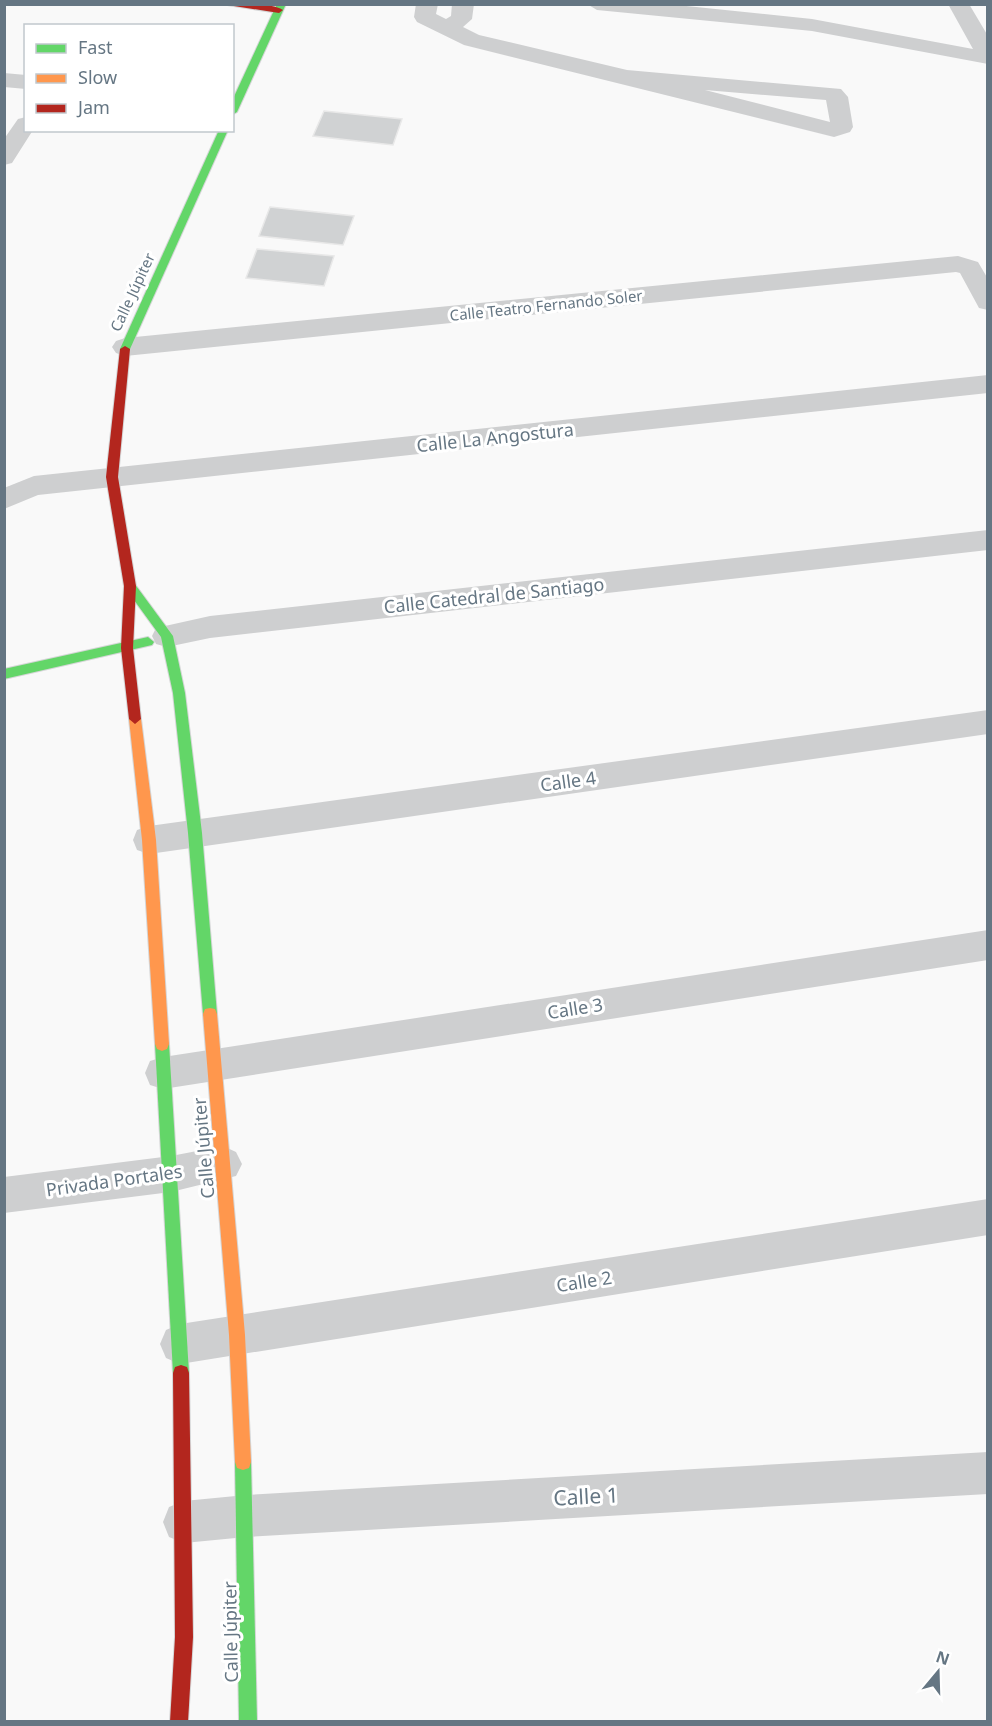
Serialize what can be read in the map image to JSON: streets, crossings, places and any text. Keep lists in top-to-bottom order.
{
  "streets": {
    "street": [
      "Calle Júpiter",
      "Calle Teatro Fernando Soler",
      "Calle La Angostura",
      "Calle Catedral de Santiago",
      "Calle 4",
      "Calle 3",
      "Privada Portales",
      "Calle 2",
      "Calle 1"
    ]
  },
  "crossings": [
    ["Calle Júpiter", "Calle Teatro Fernando Soler"],
    ["Calle Júpiter", "Calle La Angostura"],
    ["Calle Júpiter", "Calle Catedral de Santiago"],
    ["Calle Júpiter", "Calle 4"],
    ["Calle Júpiter", "Calle 3"],
    ["Calle Júpiter", "Privada Portales"],
    ["Calle Júpiter", "Calle 2"],
    ["Calle Júpiter", "Calle 1"]
  ],
  "legend": ["Fast", "Slow", "Jam"],
  "north": "top"
}
